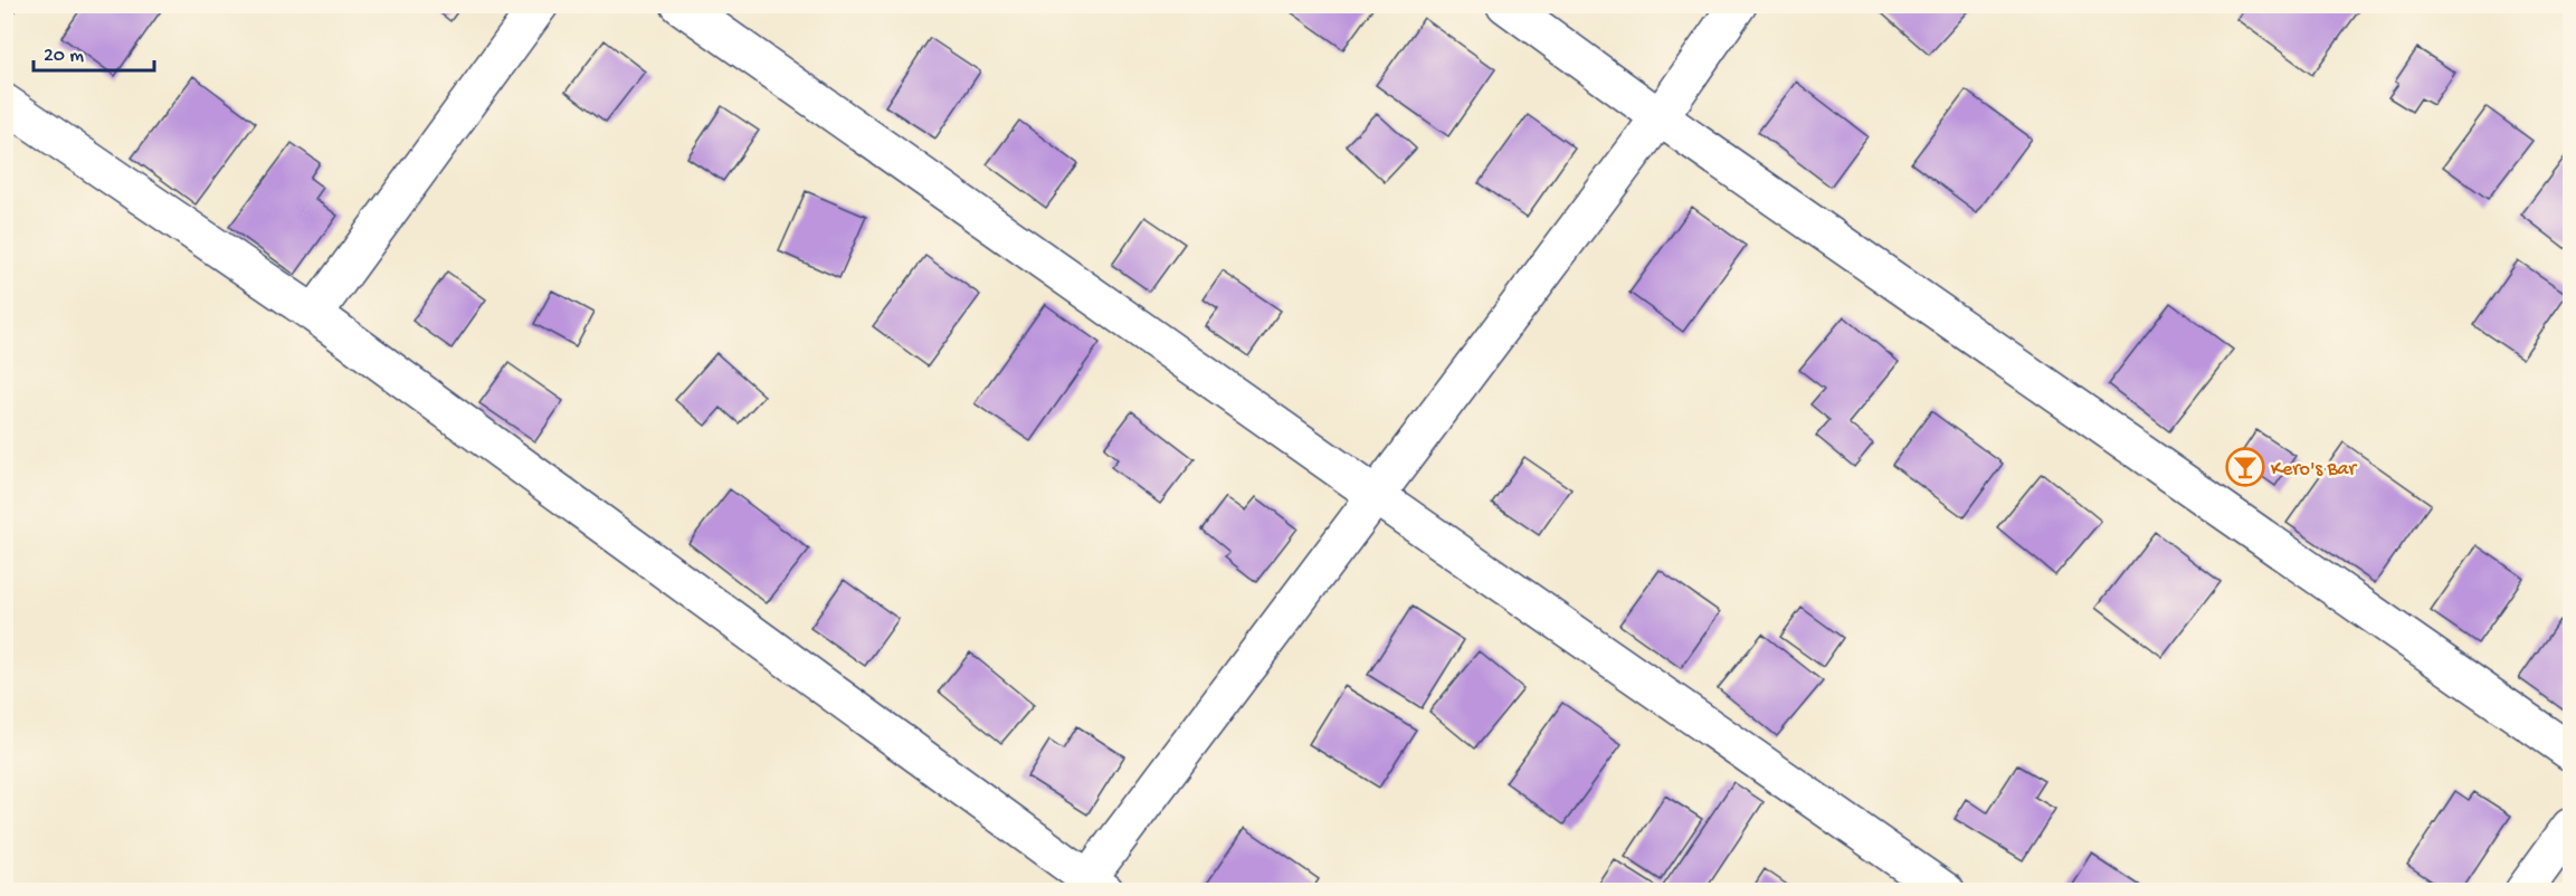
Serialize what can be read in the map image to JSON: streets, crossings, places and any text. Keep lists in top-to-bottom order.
{
  "places": {
    "bar": ["Kero's Bar"]
  },
  "scale_bar": "20 m"
}
